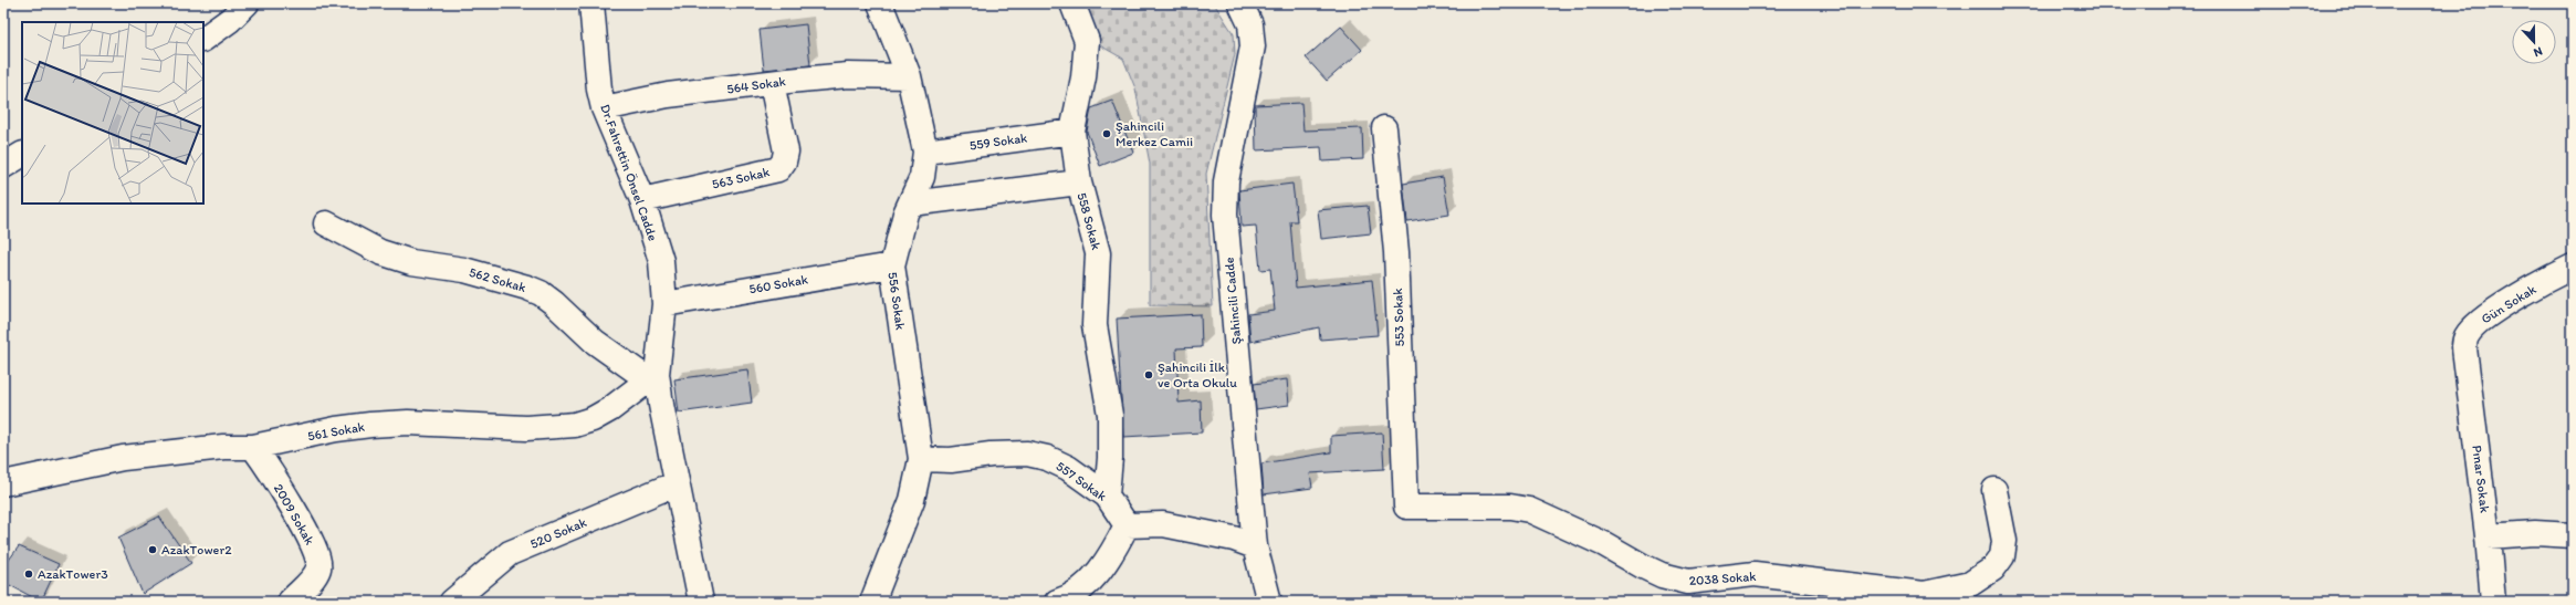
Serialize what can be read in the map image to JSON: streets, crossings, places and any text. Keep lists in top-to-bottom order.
{
  "streets": {
    "street": [
      "564 Sokak",
      "559 Sokak",
      "Dr.Fahrettin Önsel Cadde",
      "563 Sokak",
      "558 Sokak",
      "562 Sokak",
      "560 Sokak",
      "556 Sokak",
      "Şahincili Cadde",
      "Gün Sokak",
      "553 Sokak",
      "561 Sokak",
      "Pınar Sokak",
      "557 Sokak",
      "2009 Sokak",
      "520 Sokak",
      "2038 Sokak"
    ]
  },
  "crossings": [
    ["564 Sokak", "Dr.Fahrettin Önsel Cadde"],
    ["564 Sokak", "563 Sokak"],
    ["564 Sokak", "556 Sokak"],
    ["559 Sokak", "558 Sokak"],
    ["559 Sokak", "556 Sokak"],
    ["Dr.Fahrettin Önsel Cadde", "563 Sokak"],
    ["Dr.Fahrettin Önsel Cadde", "562 Sokak"],
    ["Dr.Fahrettin Önsel Cadde", "560 Sokak"],
    ["Dr.Fahrettin Önsel Cadde", "561 Sokak"],
    ["Dr.Fahrettin Önsel Cadde", "520 Sokak"],
    ["558 Sokak", "557 Sokak"],
    ["562 Sokak", "561 Sokak"],
    ["560 Sokak", "556 Sokak"],
    ["556 Sokak", "557 Sokak"],
    ["Gün Sokak", "Pınar Sokak"],
    ["553 Sokak", "2038 Sokak"],
    ["561 Sokak", "2009 Sokak"]
  ],
  "places": [
    "Şahincili Merkez Camii",
    "Şahincili İlk ve Orta Okulu",
    "AzakTower2",
    "AzakTower3"
  ],
  "north": "bottom"
}
